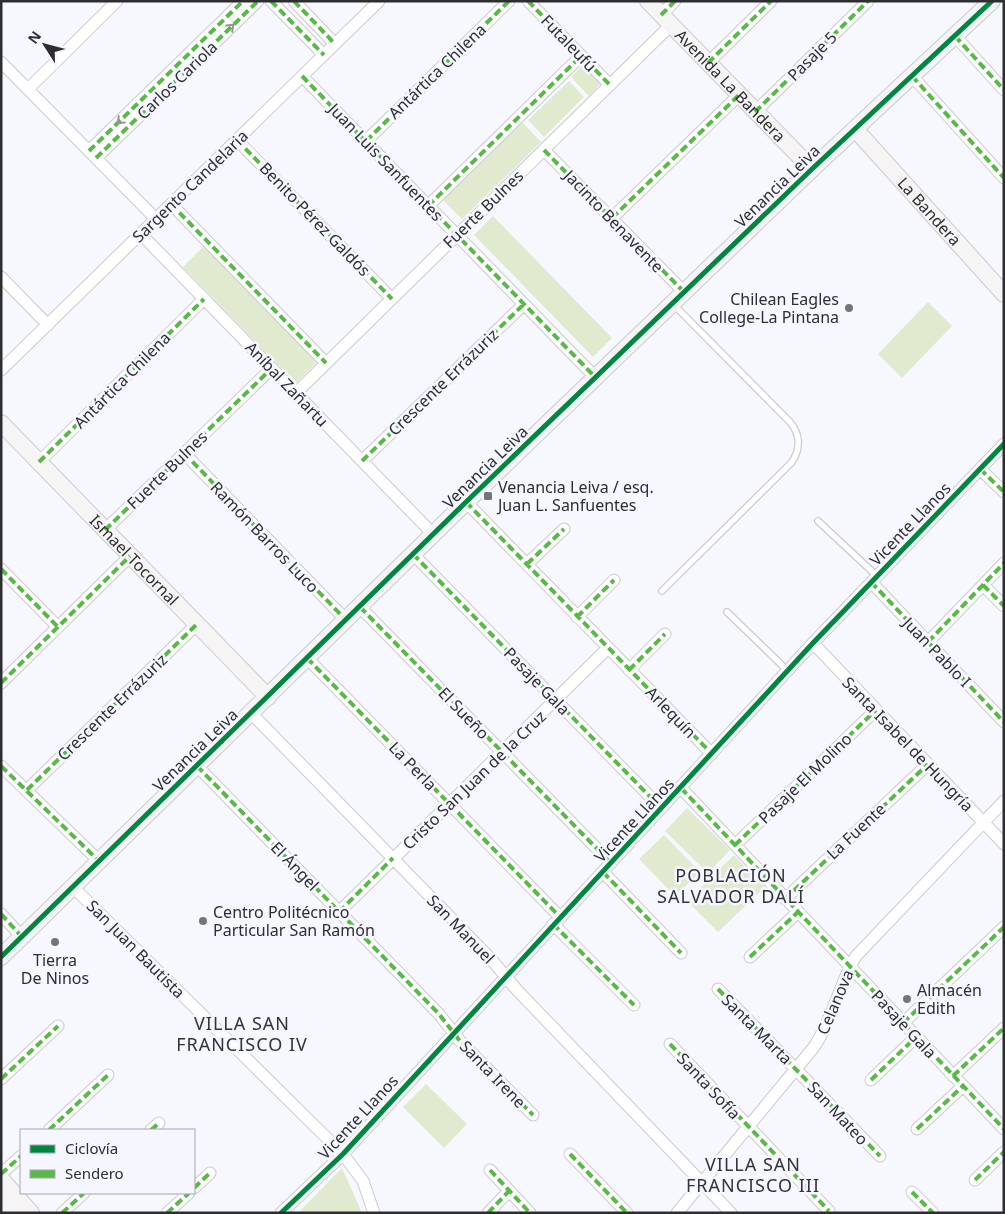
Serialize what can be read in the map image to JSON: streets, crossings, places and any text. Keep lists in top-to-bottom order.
{
  "streets": {
    "street": [
      "Futaleufú",
      "Pasaje 5",
      "Antártica Chilena",
      "Carlos Cariola",
      "Avenida La Bandera",
      "Juan Luis Sanfuentes",
      "Sargento Candelaria",
      "Venancia Leiva",
      "Fuerte Bulnes",
      "La Bandera",
      "Benito Pérez Galdós",
      "Jacinto Benavente",
      "Crescente Errázuriz",
      "Aníbal Zañartu",
      "Vicente Llanos",
      "Ramón Barros Luco",
      "Ismael Tocornal",
      "Juan Pablo I",
      "Pasaje Gala",
      "Arlequín",
      "El Sueño",
      "Santa Isabel de Hungría",
      "La Perla",
      "Pasaje El Molino",
      "Cristo San Juan de la Cruz",
      "La Fuente",
      "El Ángel",
      "San Manuel",
      "San Juan Bautista",
      "Celanova",
      "Santa Marta",
      "Santa Irene",
      "Santa Sofía",
      "San Mateo"
    ]
  },
  "crossings": [
    ["Futaleufú", "Fuerte Bulnes"],
    ["Pasaje 5", "Avenida La Bandera"],
    ["Antártica Chilena", "Juan Luis Sanfuentes"],
    ["Antártica Chilena", "Aníbal Zañartu"],
    ["Antártica Chilena", "Ismael Tocornal"],
    ["Avenida La Bandera", "Venancia Leiva"],
    ["Avenida La Bandera", "Fuerte Bulnes"],
    ["Juan Luis Sanfuentes", "Sargento Candelaria"],
    ["Juan Luis Sanfuentes", "Venancia Leiva"],
    ["Juan Luis Sanfuentes", "Fuerte Bulnes"],
    ["Juan Luis Sanfuentes", "Crescente Errázuriz"],
    ["Sargento Candelaria", "Benito Pérez Galdós"],
    ["Sargento Candelaria", "Aníbal Zañartu"],
    ["Venancia Leiva", "La Bandera"],
    ["Venancia Leiva", "Jacinto Benavente"],
    ["Venancia Leiva", "Aníbal Zañartu"],
    ["Venancia Leiva", "Ramón Barros Luco"],
    ["Venancia Leiva", "Ismael Tocornal"],
    ["Venancia Leiva", "Pasaje Gala"],
    ["Venancia Leiva", "Arlequín"],
    ["Venancia Leiva", "El Sueño"],
    ["Venancia Leiva", "La Perla"],
    ["Venancia Leiva", "El Ángel"],
    ["Venancia Leiva", "San Manuel"],
    ["Venancia Leiva", "San Juan Bautista"],
    ["Fuerte Bulnes", "Benito Pérez Galdós"],
    ["Fuerte Bulnes", "Jacinto Benavente"],
    ["Fuerte Bulnes", "Aníbal Zañartu"],
    ["Fuerte Bulnes", "Ramón Barros Luco"],
    ["Fuerte Bulnes", "Ismael Tocornal"],
    ["Crescente Errázuriz", "Aníbal Zañartu"],
    ["Crescente Errázuriz", "Ismael Tocornal"],
    ["Vicente Llanos", "Juan Pablo I"],
    ["Vicente Llanos", "Pasaje Gala"],
    ["Vicente Llanos", "Arlequín"],
    ["Vicente Llanos", "El Sueño"],
    ["Vicente Llanos", "Santa Isabel de Hungría"],
    ["Vicente Llanos", "La Perla"],
    ["Vicente Llanos", "El Ángel"],
    ["Vicente Llanos", "San Manuel"],
    ["Vicente Llanos", "San Juan Bautista"],
    ["Vicente Llanos", "Santa Irene"],
    ["Pasaje Gala", "Pasaje El Molino"],
    ["Pasaje Gala", "Cristo San Juan de la Cruz"],
    ["Pasaje Gala", "La Fuente"],
    ["Pasaje Gala", "Celanova"],
    ["Arlequín", "Cristo San Juan de la Cruz"],
    ["El Sueño", "Cristo San Juan de la Cruz"],
    ["Santa Isabel de Hungría", "Pasaje El Molino"],
    ["Santa Isabel de Hungría", "La Fuente"],
    ["Santa Isabel de Hungría", "Celanova"],
    ["La Perla", "Cristo San Juan de la Cruz"],
    ["Cristo San Juan de la Cruz", "El Ángel"],
    ["Cristo San Juan de la Cruz", "San Manuel"],
    ["El Ángel", "Santa Irene"],
    ["San Manuel", "Celanova"],
    ["Celanova", "Santa Marta"],
    ["Celanova", "Santa Sofía"],
    ["Celanova", "San Mateo"],
    ["Santa Marta", "San Mateo"]
  ],
  "districts": ["POBLACIÓN SALVADOR DALÍ", "VILLA SAN FRANCISCO IV", "VILLA SAN FRANCISCO III"],
  "places": {
    "other": [
      "Chilean Eagles College-La Pintana",
      "Centro Politécnico Particular San Ramón",
      "Tierra De Ninos",
      "Almacén Edith"
    ],
    "transit": ["Venancia Leiva / esq. Juan L. Sanfuentes"]
  },
  "legend": ["Ciclovía", "Sendero"],
  "north": "top left"
}
